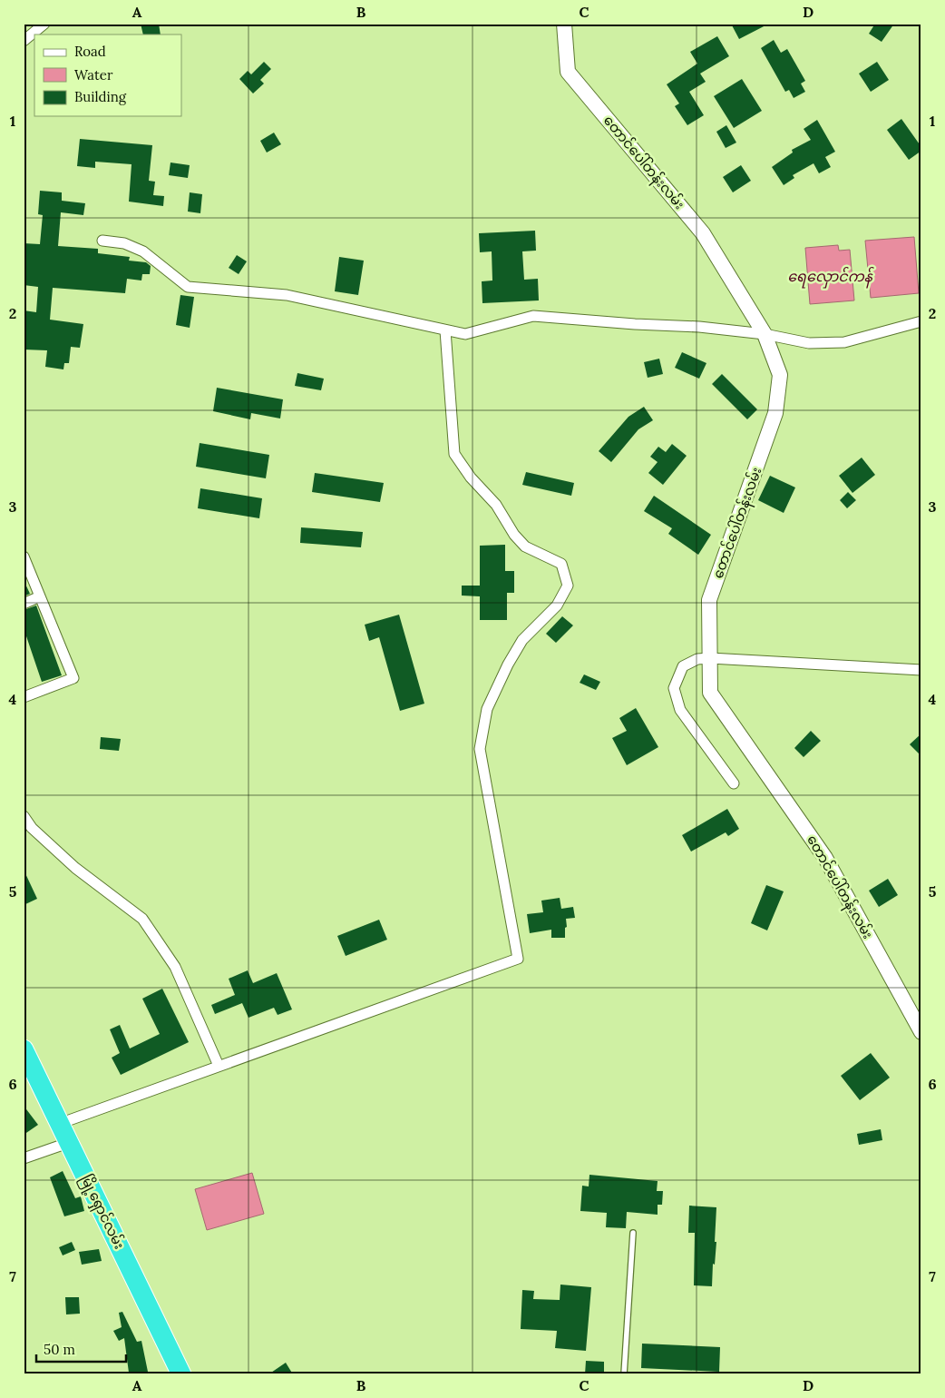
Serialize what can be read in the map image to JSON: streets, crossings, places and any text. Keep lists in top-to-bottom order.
{
  "streets": {
    "highway": ["မြို့ရှောင်လမ်း"],
    "street": ["တောင်ပေါ်တန်းလမ်း"]
  },
  "water": ["ရေလှောင်ကန်"],
  "legend": ["Road", "Water", "Building"],
  "scale_bar": "50 m",
  "grid": {
    "columns": [
      "A",
      "B",
      "C",
      "D"
    ],
    "rows": [
      "1",
      "2",
      "3",
      "4",
      "5",
      "6",
      "7"
    ]
  }
}
